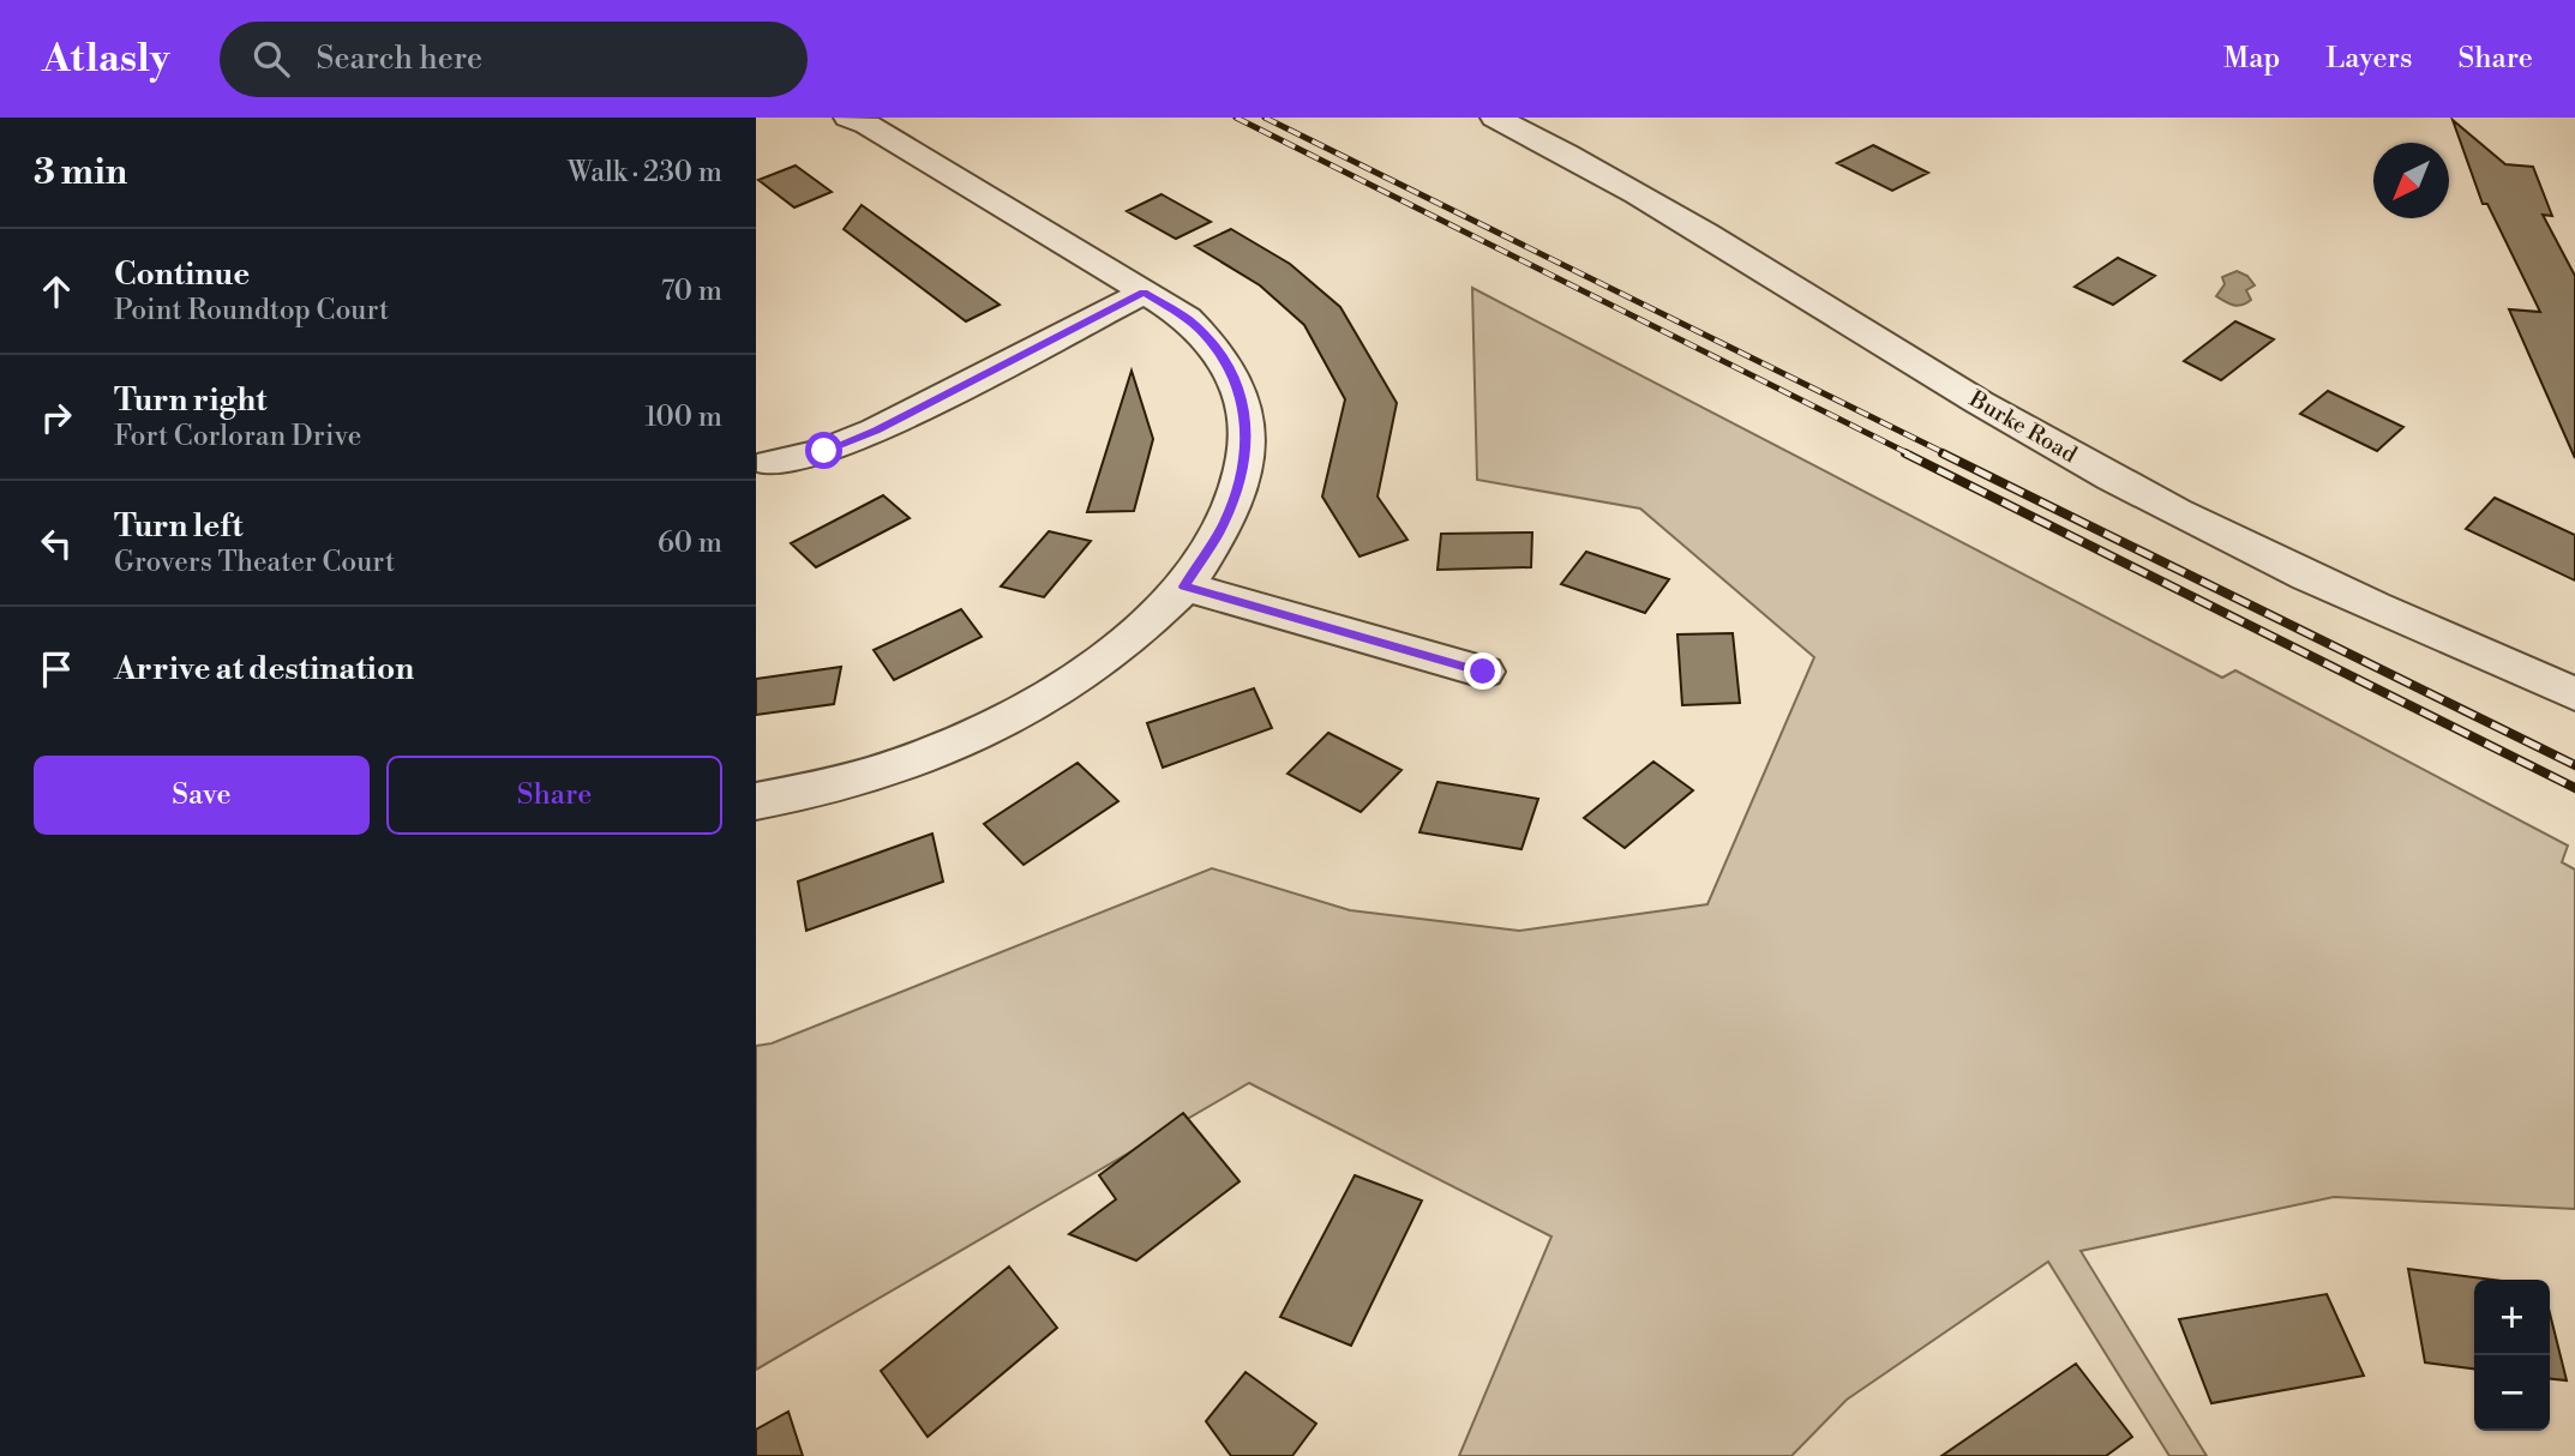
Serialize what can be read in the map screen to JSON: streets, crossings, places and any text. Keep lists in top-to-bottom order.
{
  "streets": {
    "street": ["Burke Road"]
  },
  "north": "bottom left",
  "page": {
    "header": "Atlasly",
    "search": "Search here",
    "nav": ["Map", "Layers", "Share"],
    "heading": ["3 min", "Walk · 230 m"],
    "list": [
      ["Continue", "Point Roundtop Court", "70 m"],
      ["Turn right", "Fort Corloran Drive", "100 m"],
      ["Turn left", "Grovers Theater Court", "60 m"],
      "Arrive at destination"
    ],
    "buttons": ["Save", "Share"],
    "map_buttons": ["+", "−"]
  }
}
